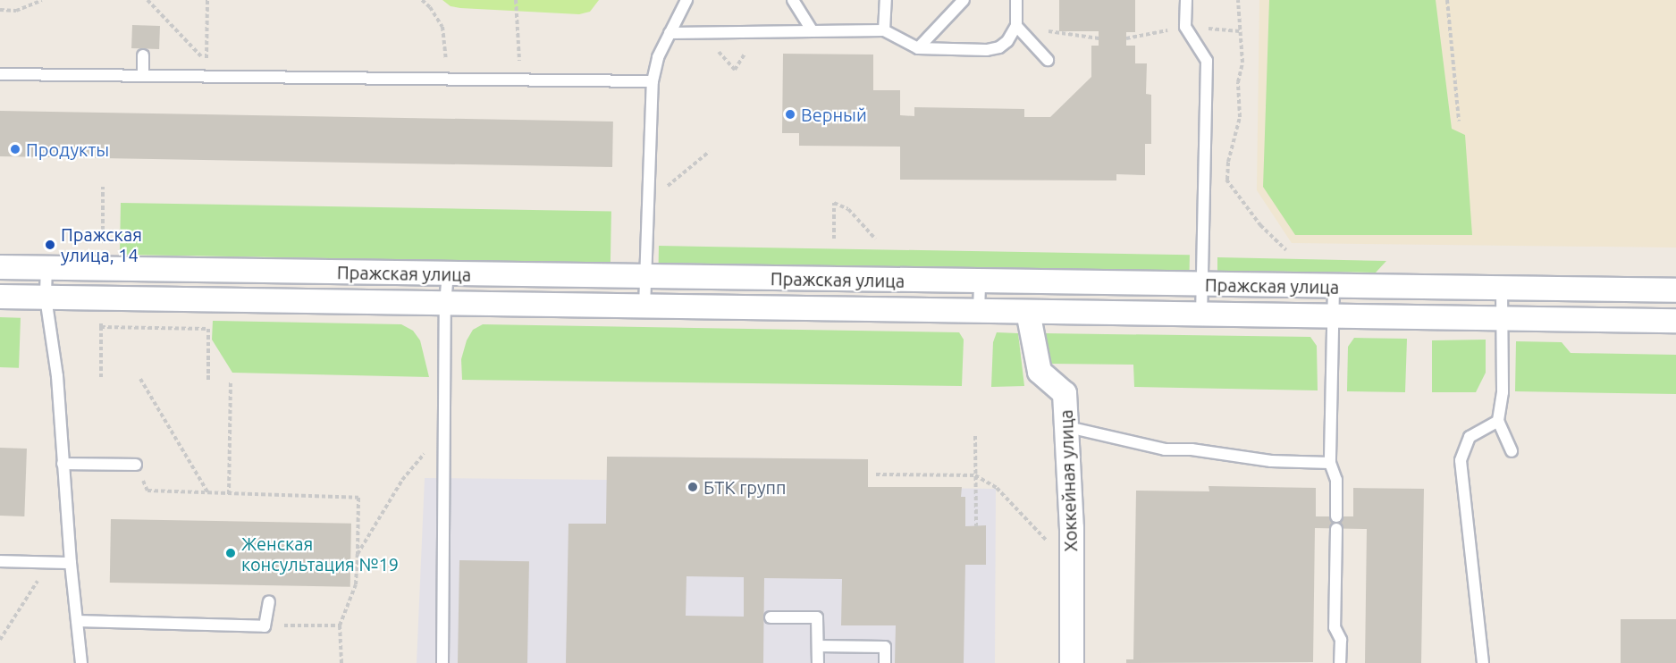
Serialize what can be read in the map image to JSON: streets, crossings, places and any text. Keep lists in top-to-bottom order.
{
  "streets": {
    "street": ["Пражская улица", "Хоккейная улица"]
  },
  "crossings": [
    ["Пражская улица", "Хоккейная улица"]
  ],
  "places": [
    "Верный",
    "Продукты",
    "Пражская улица, 14",
    "БТК групп",
    "Женская консультация №19"
  ]
}
